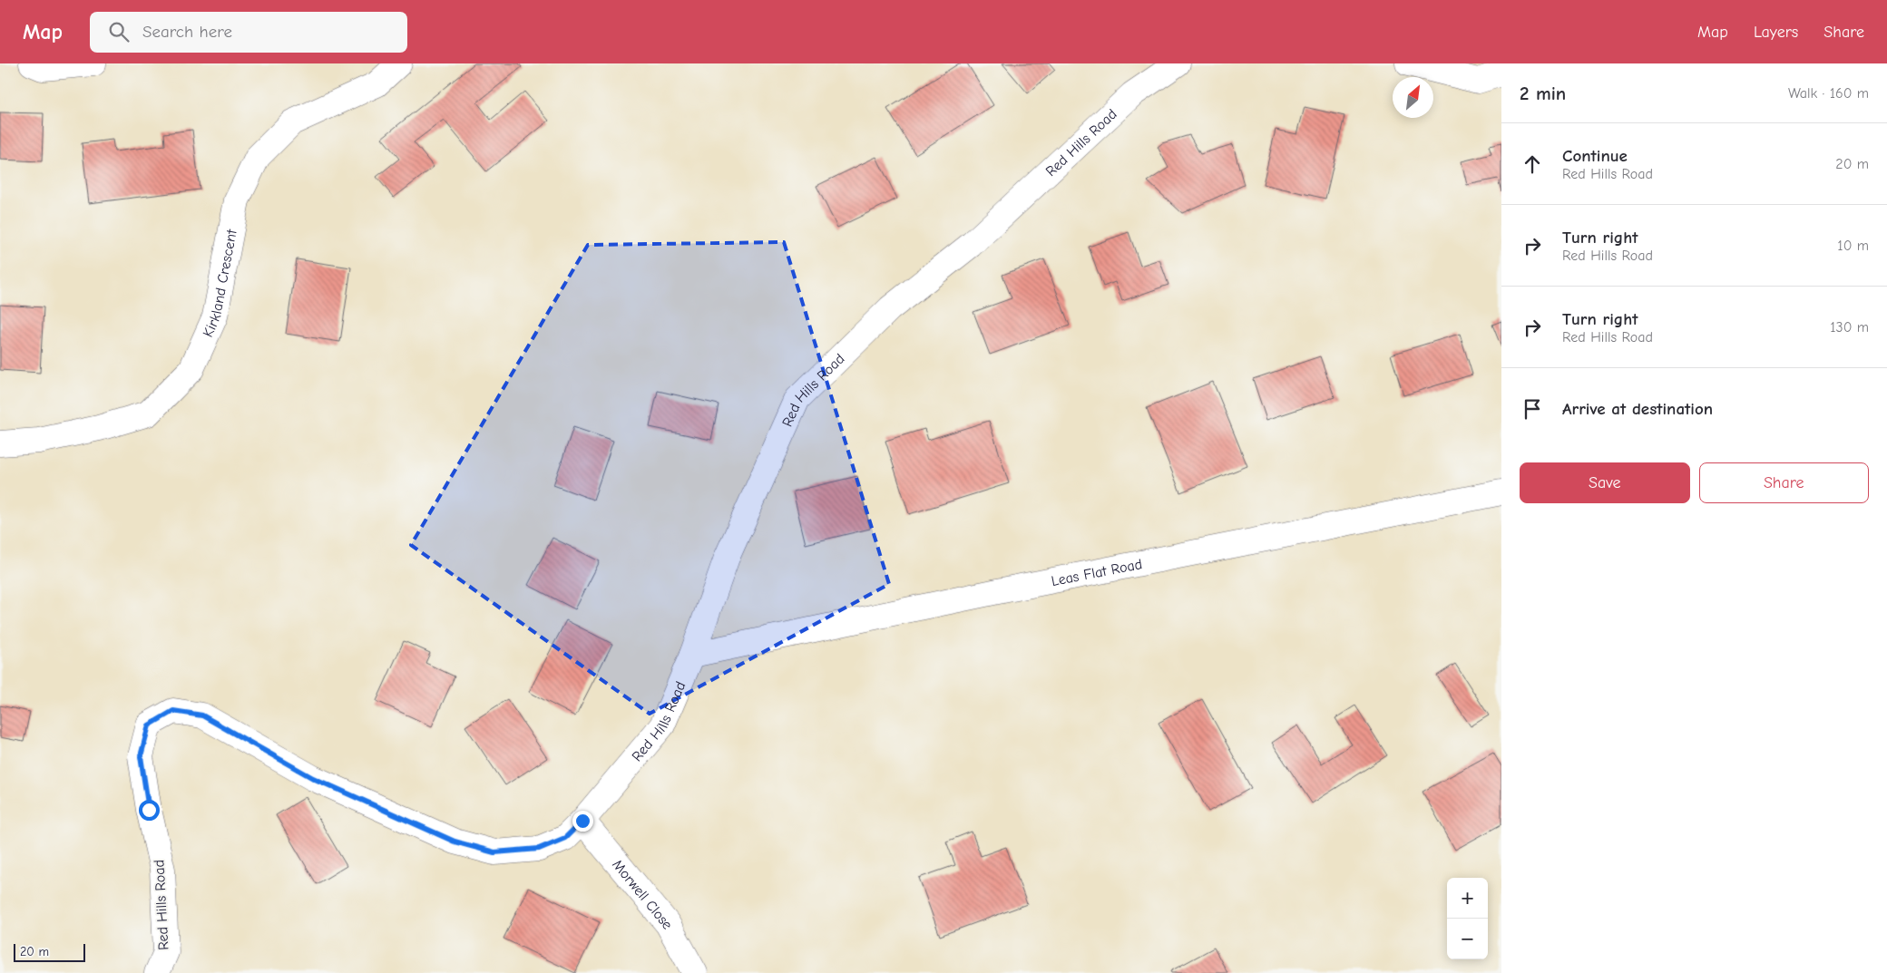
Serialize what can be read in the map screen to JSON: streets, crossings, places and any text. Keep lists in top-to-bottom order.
{
  "streets": {
    "main road": [
      "Red Hills Road",
      "Kirkland Crescent",
      "Leas Flat Road",
      "Morwell Close"
    ]
  },
  "crossings": [
    ["Red Hills Road", "Leas Flat Road"],
    ["Red Hills Road", "Morwell Close"]
  ],
  "scale_bar": "20 m",
  "north": "top right",
  "page": {
    "header": "Map",
    "search": "Search here",
    "nav": ["Map", "Layers", "Share"],
    "heading": ["2 min", "Walk · 160 m"],
    "list": [
      ["Continue", "Red Hills Road", "20 m"],
      ["Turn right", "Red Hills Road", "10 m"],
      ["Turn right", "Red Hills Road", "130 m"],
      "Arrive at destination"
    ],
    "buttons": ["Save", "Share"],
    "map_buttons": ["+", "−"],
    "scale": "20 m"
  }
}
